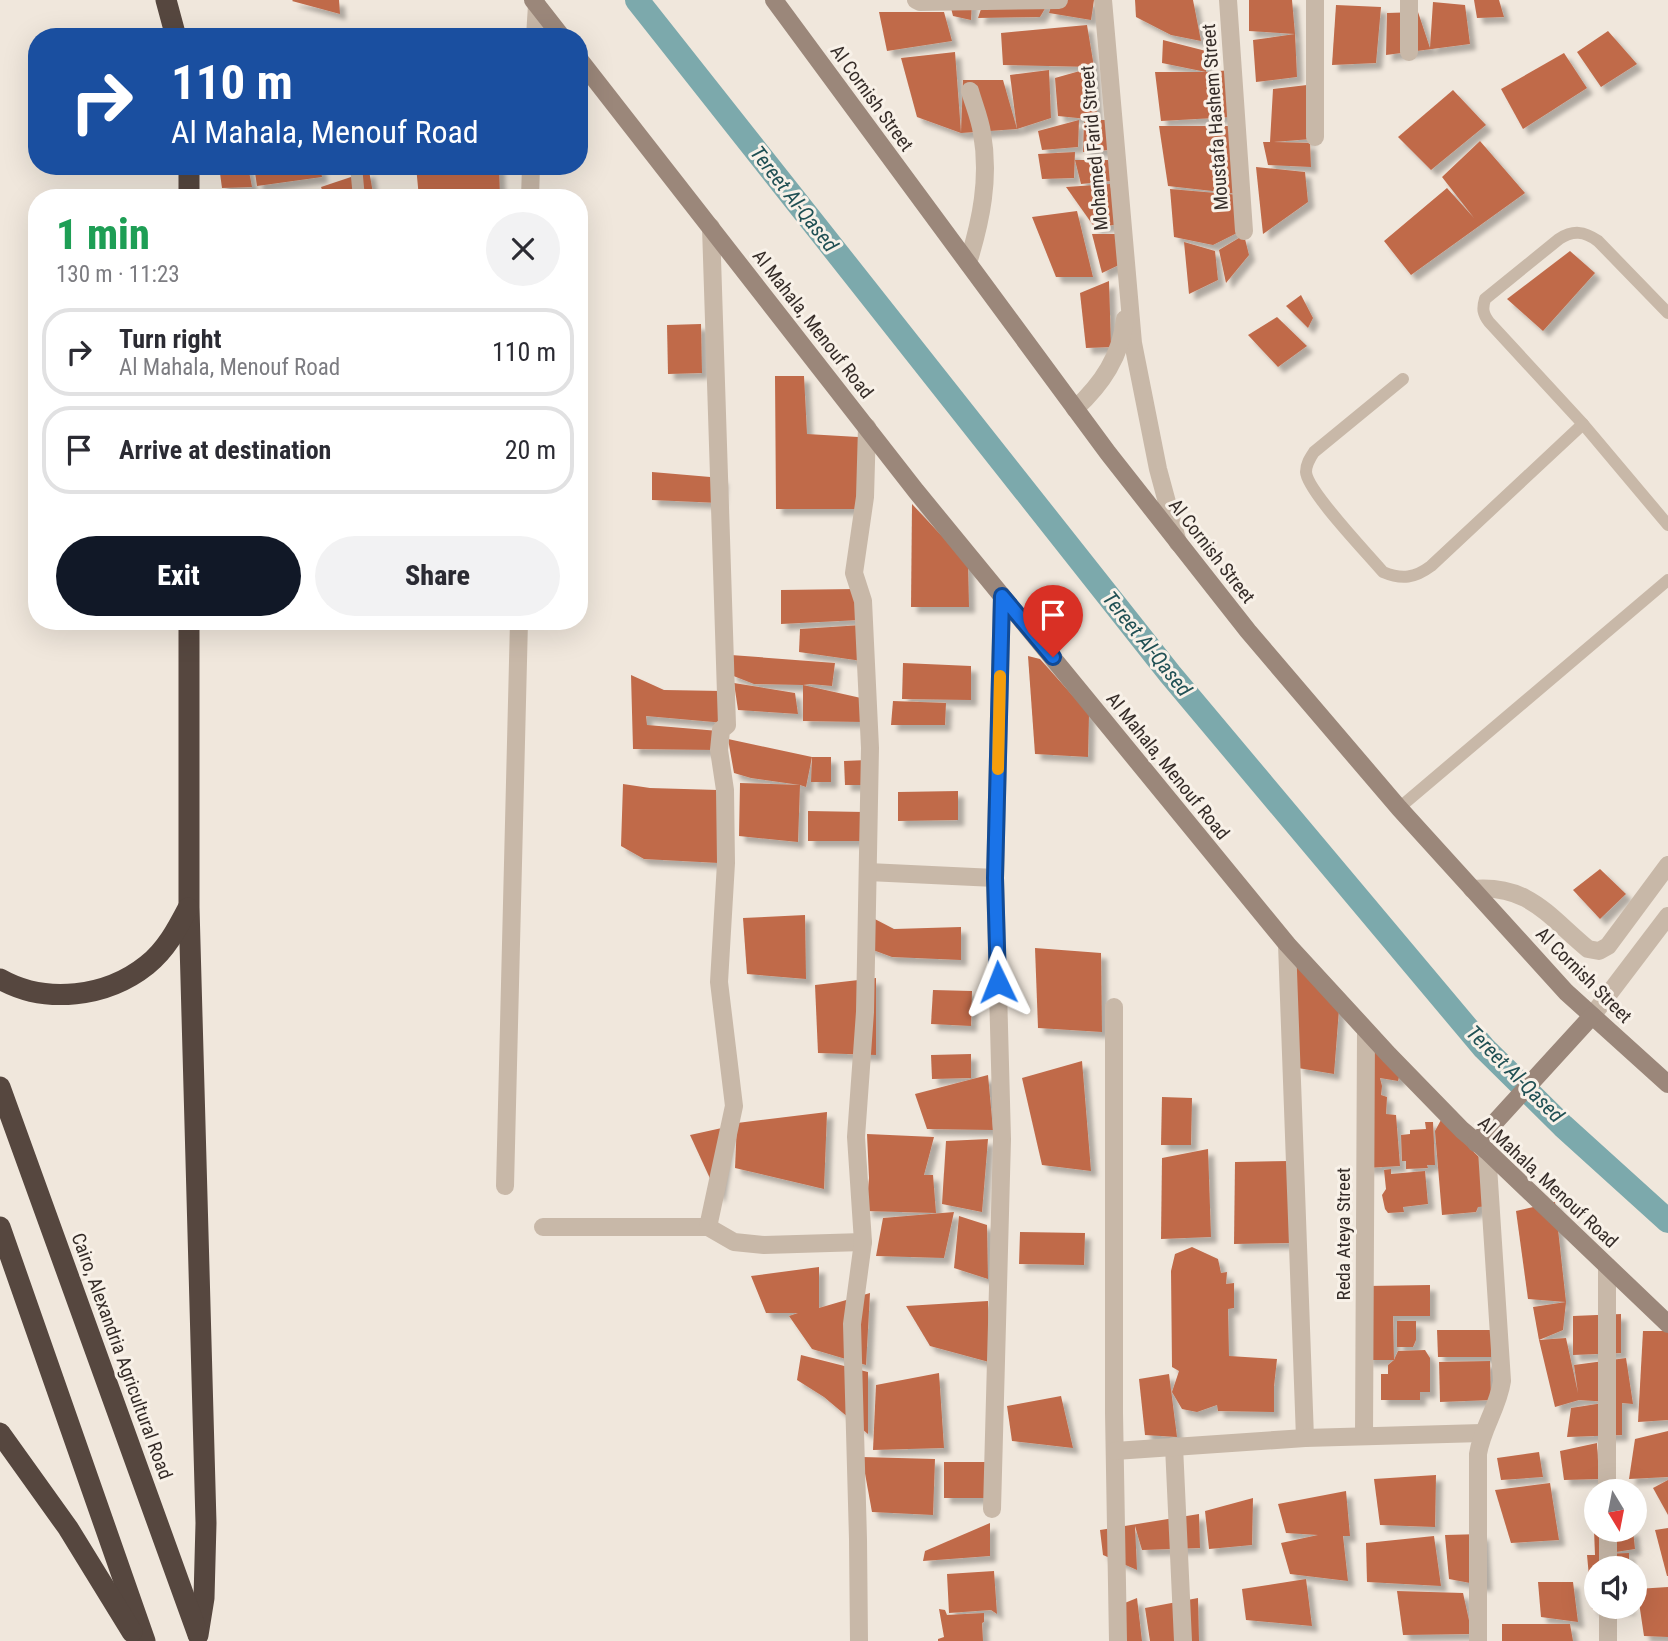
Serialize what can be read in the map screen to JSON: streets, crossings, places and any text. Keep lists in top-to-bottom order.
{
  "streets": {
    "highway": ["Cairo, Alexandria Agricultural Road"],
    "main road": ["Al Cornish Street", "Al Mahala, Menouf Road"],
    "street": ["Moustafa Hashem Street", "Mohamed Farid Street", "Reda Ateya Street"]
  },
  "crossings": [
    ["Al Cornish Street", "Mohamed Farid Street"],
    ["Al Mahala, Menouf Road", "Reda Ateya Street"]
  ],
  "water": ["Tereet Al-Qased"],
  "north": "bottom",
  "page": {
    "turn": ["110 m", "Al Mahala, Menouf Road"],
    "heading": ["1 min", "130 m · 11:23"],
    "list": [
      {
        "name": "Turn right",
        "note": "Al Mahala, Menouf Road",
        "value": "110 m"
      },
      {
        "name": "Arrive at destination",
        "value": "20 m"
      }
    ],
    "buttons": ["Exit", "Share"]
  }
}
